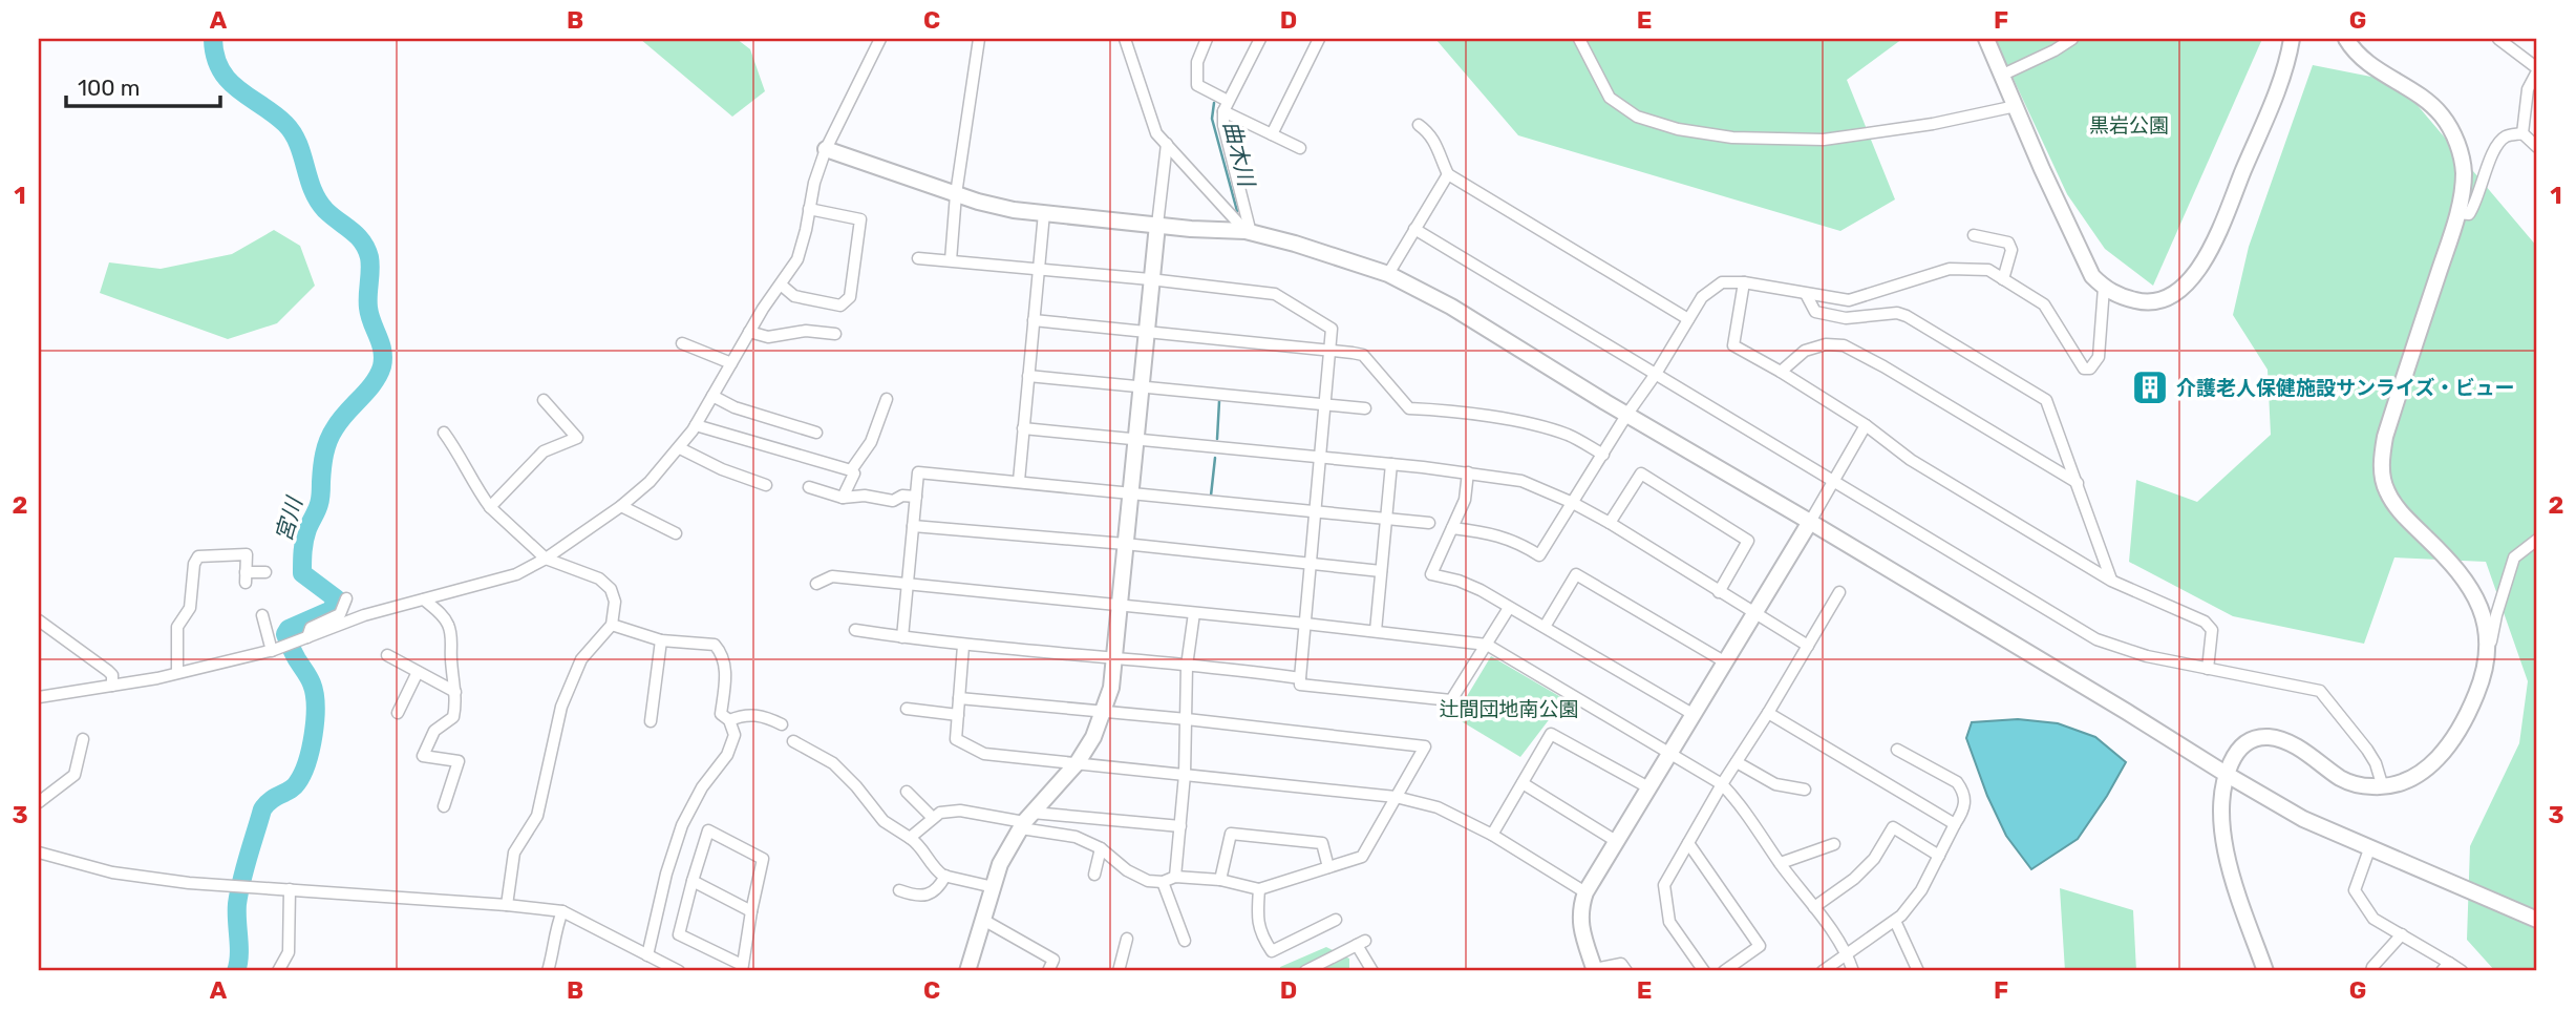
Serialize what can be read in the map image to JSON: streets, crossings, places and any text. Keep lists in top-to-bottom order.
{
  "water": ["曲木川", "宮川"],
  "parks": ["黒岩公園", "辻間団地南公園"],
  "places": {
    "building": ["介護老人保健施設サンライズ・ビュー"]
  },
  "scale_bar": "100 m",
  "grid": {
    "columns": [
      "A",
      "B",
      "C",
      "D",
      "E",
      "F",
      "G"
    ],
    "rows": ["1", "2", "3"]
  }
}
